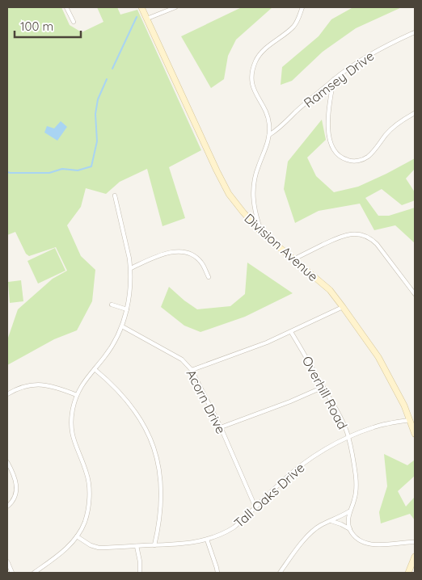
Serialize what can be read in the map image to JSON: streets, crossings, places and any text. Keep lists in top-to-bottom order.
{
  "streets": {
    "street": [
      "Ramsey Drive",
      "Division Avenue",
      "Overhill Road",
      "Acorn Drive",
      "Tall Oaks Drive"
    ]
  },
  "crossings": [
    ["Division Avenue", "Tall Oaks Drive"],
    ["Overhill Road", "Tall Oaks Drive"],
    ["Acorn Drive", "Tall Oaks Drive"]
  ],
  "scale_bar": "100 m"
}
